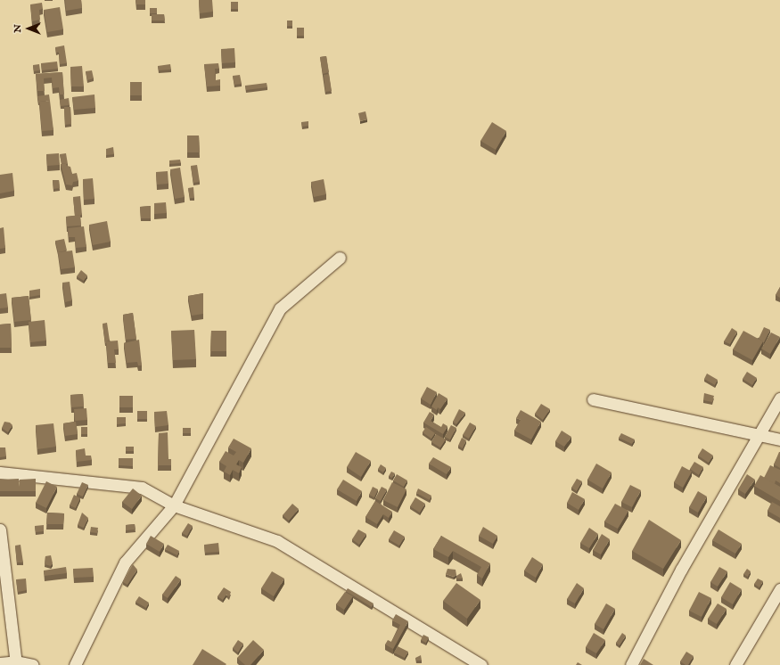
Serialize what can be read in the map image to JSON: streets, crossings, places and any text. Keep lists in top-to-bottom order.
{
  "north": "left"
}
